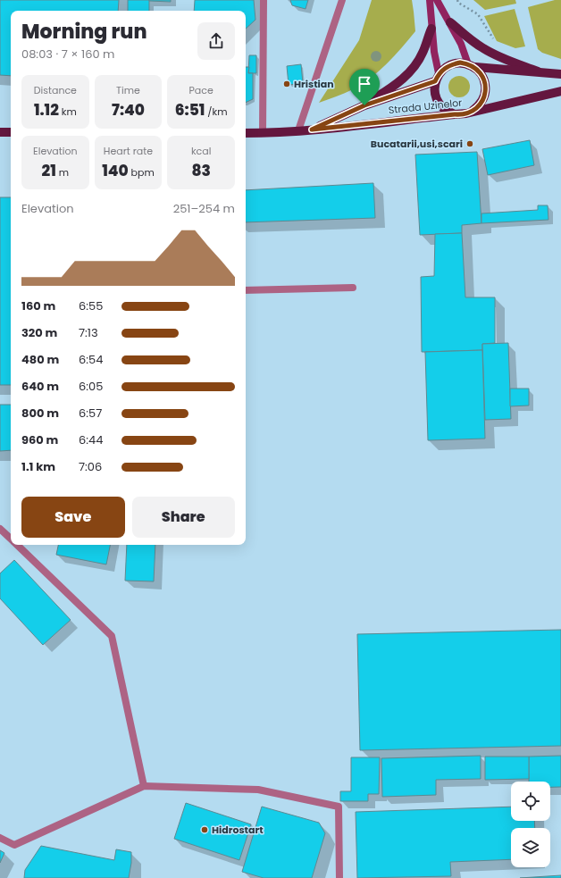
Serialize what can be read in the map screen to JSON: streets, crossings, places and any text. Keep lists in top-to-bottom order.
{
  "streets": {
    "main road": ["Strada Uzinelor"]
  },
  "places": ["Hristian", "Bucatarii,usi,scari", "Hidrostart"],
  "page": {
    "heading": ["Morning run", "08:03 · 7 × 160 m"],
    "stats": [
      ["Distance", "1.12 km"],
      ["Time", "7:40"],
      ["Pace", "6:51 /km"],
      ["Elevation", "21 m"],
      ["Heart rate", "140 bpm"],
      ["kcal", "83"]
    ],
    "chart": ["Elevation", "251–254 m"],
    "list": [
      {
        "name": "160 m",
        "note": "6:55"
      },
      {
        "name": "320 m",
        "note": "7:13"
      },
      {
        "name": "480 m",
        "note": "6:54"
      },
      {
        "name": "640 m",
        "note": "6:05"
      },
      {
        "name": "800 m",
        "note": "6:57"
      },
      {
        "name": "960 m",
        "note": "6:44"
      },
      {
        "name": "1.1 km",
        "note": "7:06"
      }
    ],
    "buttons": ["Save", "Share"]
  }
}
